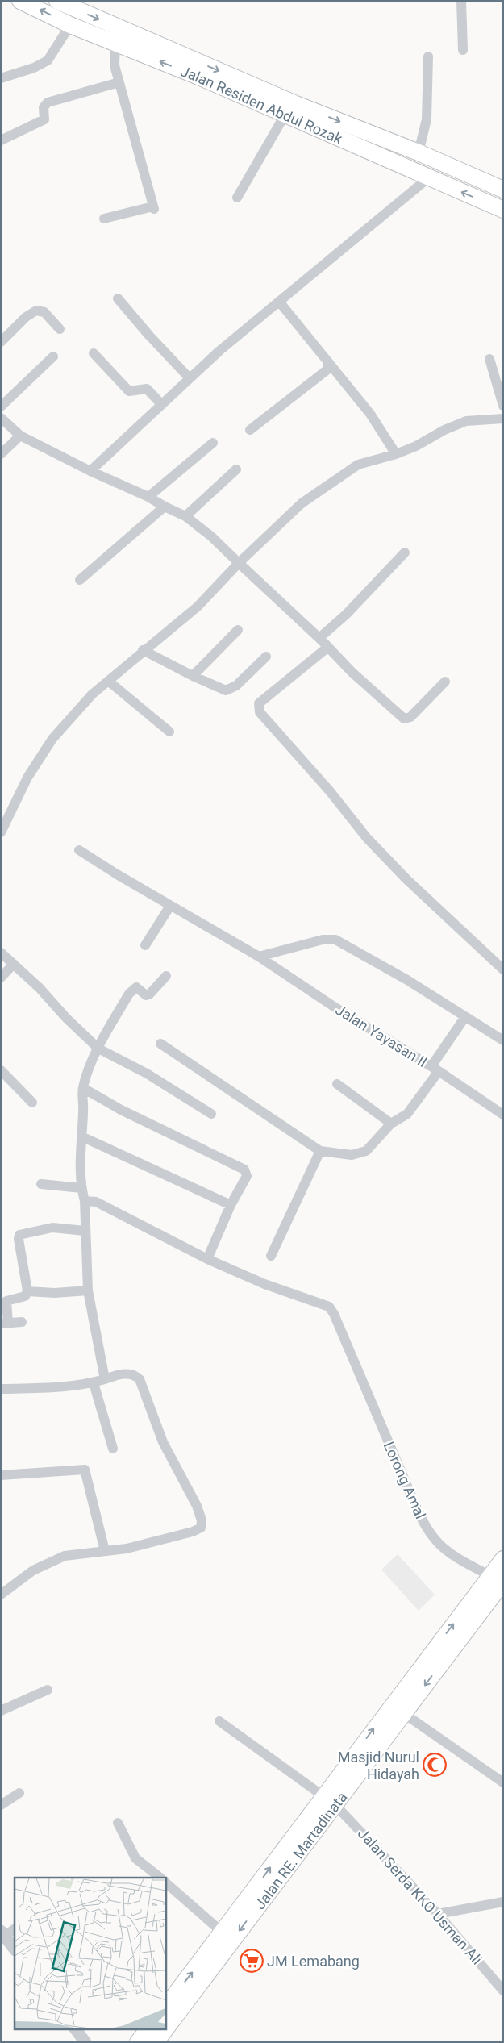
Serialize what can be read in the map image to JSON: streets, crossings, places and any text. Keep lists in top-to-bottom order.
{
  "streets": {
    "highway": ["Jalan Residen Abdul Rozak", "Jalan RE. Martadinata"],
    "street": ["Jalan Yayasan II", "Lorong Amal", "Jalan Serda KKO Usman Ali"]
  },
  "crossings": [
    ["Lorong Amal", "Jalan RE. Martadinata"],
    ["Jalan RE. Martadinata", "Jalan Serda KKO Usman Ali"]
  ],
  "places": {
    "mosque": ["Masjid Nurul Hidayah"],
    "supermarket": ["JM Lemabang"]
  }
}
